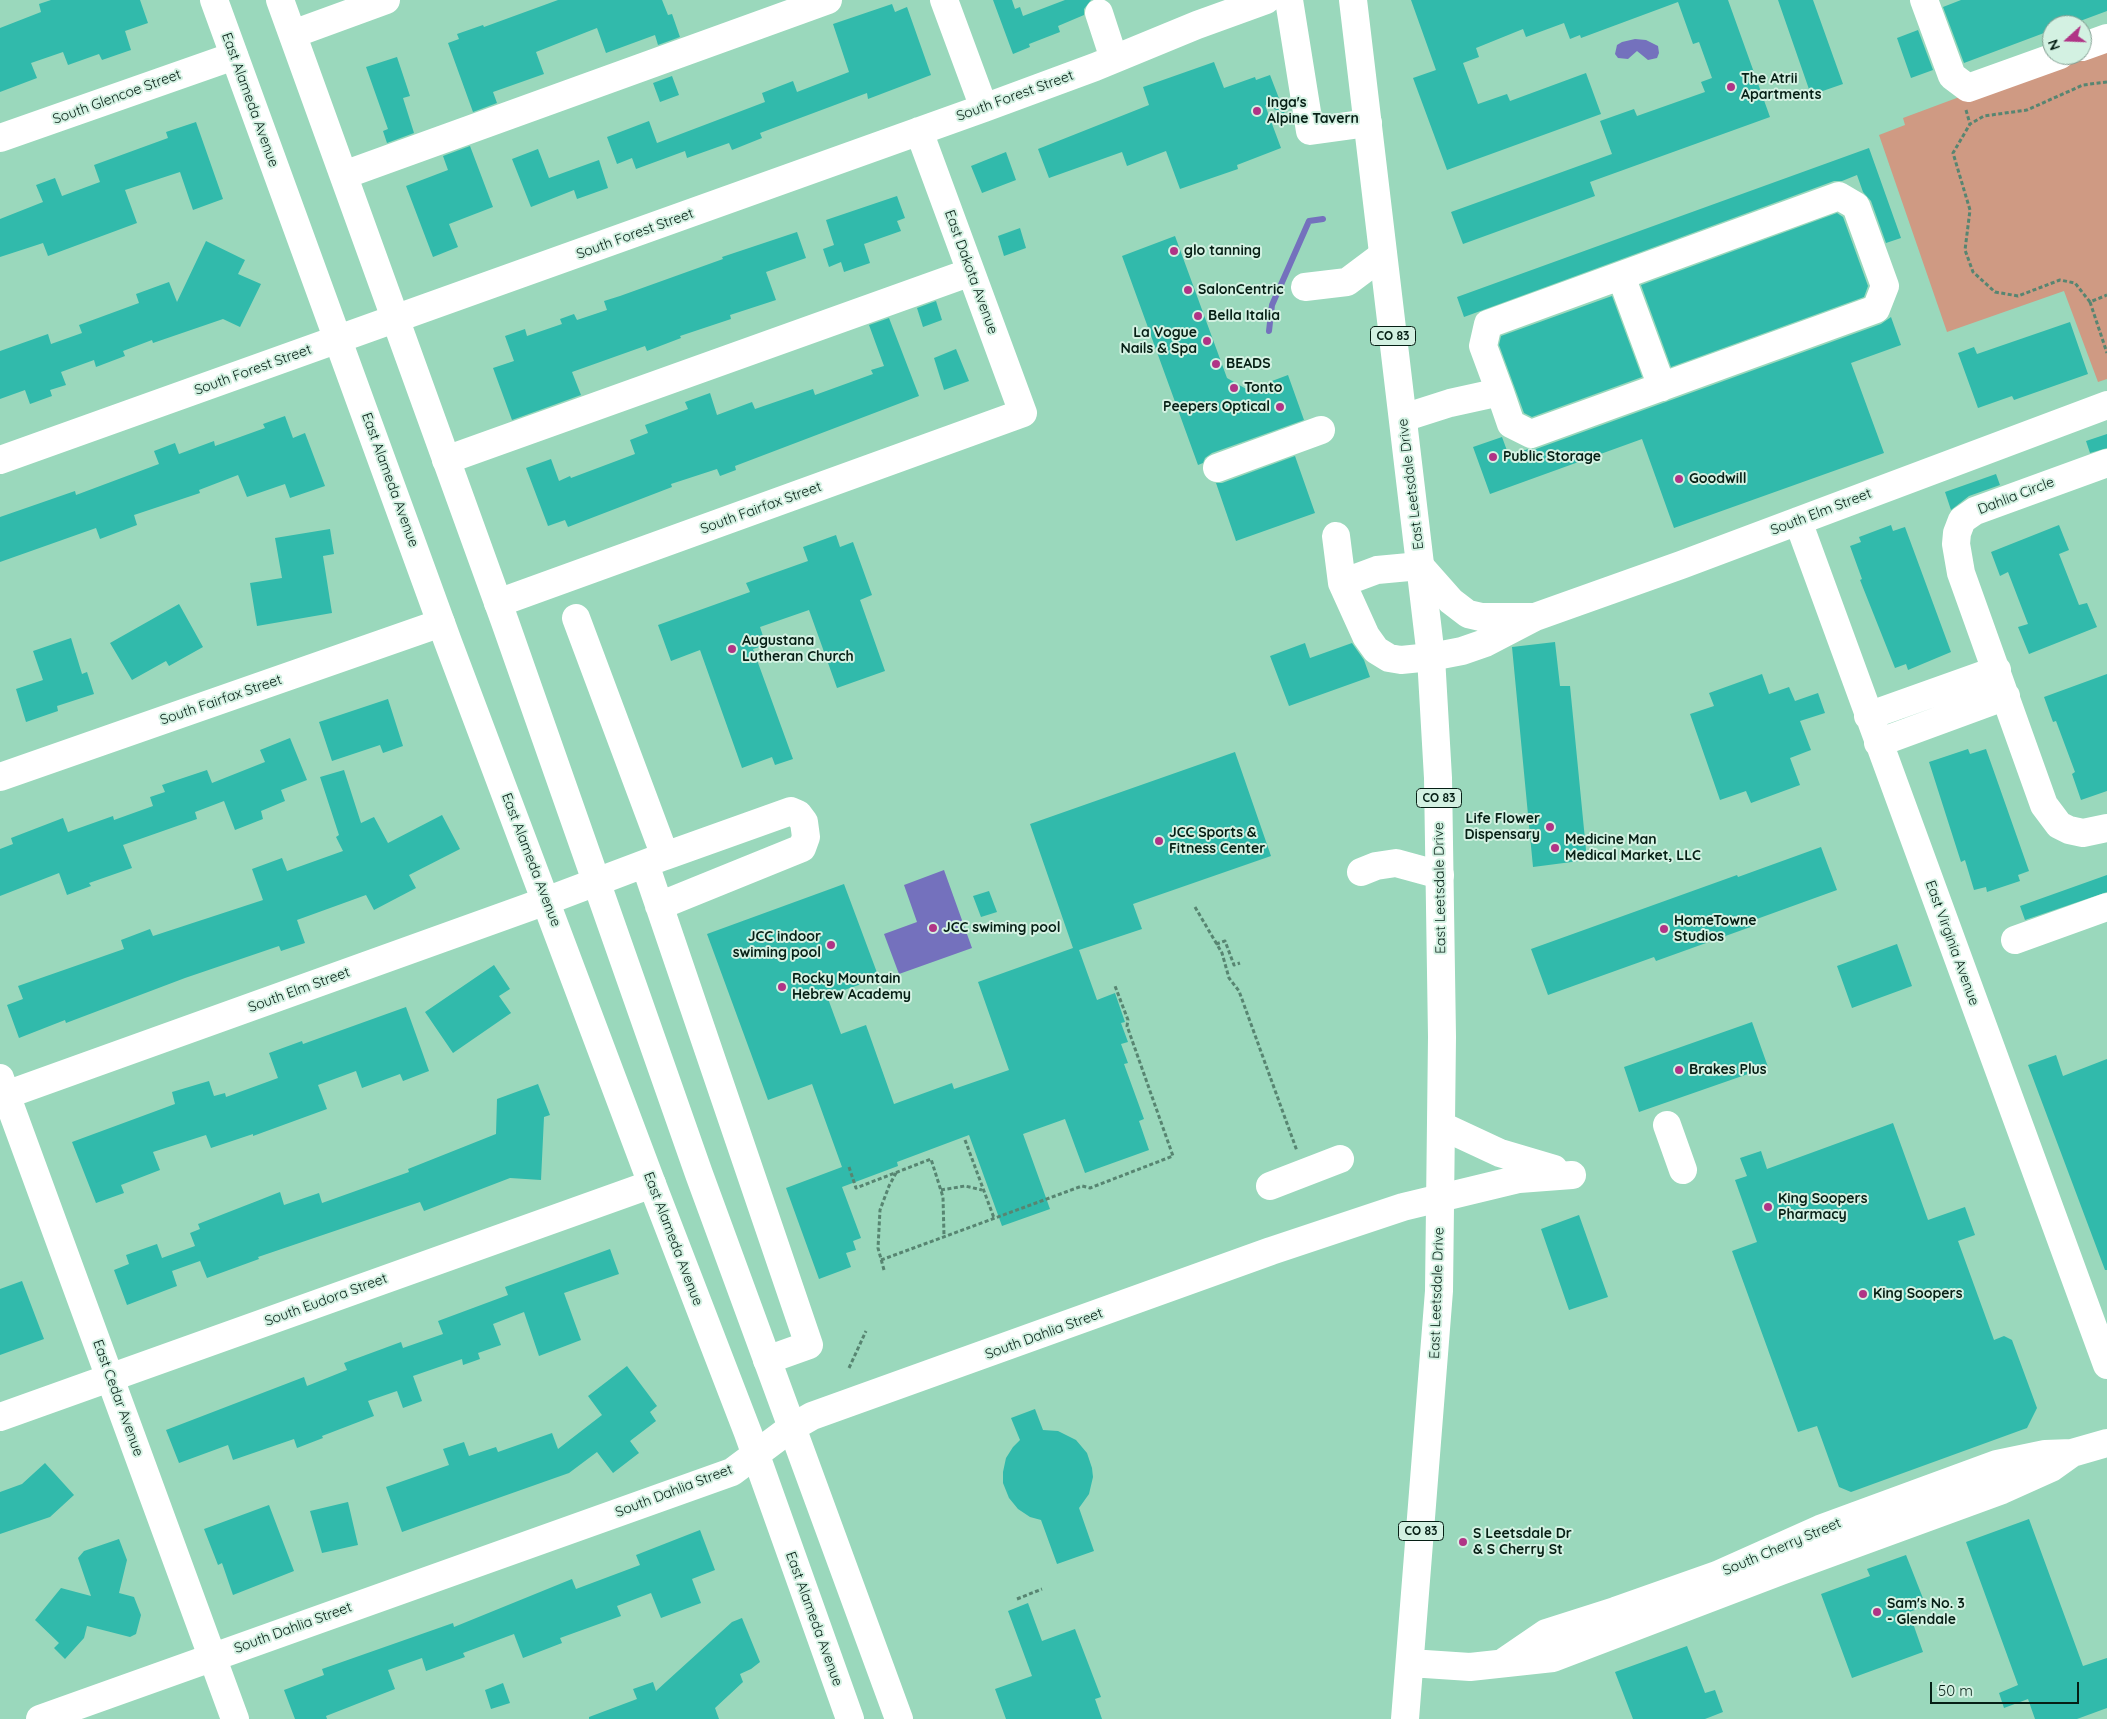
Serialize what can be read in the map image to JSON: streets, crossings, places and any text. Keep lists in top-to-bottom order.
{
  "streets": {
    "street": [
      "South Forest Street",
      "South Glencoe Street",
      "East Alameda Avenue",
      "East Dakota Avenue",
      "CO 83",
      "East Leetsdale Drive",
      "Dahlia Circle",
      "South Fairfax Street",
      "South Elm Street",
      "East Virginia Avenue",
      "South Eudora Street",
      "South Dahlia Street",
      "East Cedar Avenue",
      "South Cherry Street"
    ]
  },
  "crossings": [
    ["South Forest Street", "East Alameda Avenue"],
    ["South Forest Street", "East Dakota Avenue"],
    ["South Glencoe Street", "East Alameda Avenue"],
    ["East Alameda Avenue", "South Fairfax Street"],
    ["East Alameda Avenue", "South Elm Street"],
    ["East Alameda Avenue", "South Eudora Street"],
    ["East Alameda Avenue", "South Dahlia Street"],
    ["East Dakota Avenue", "South Fairfax Street"],
    ["East Leetsdale Drive", "South Elm Street"],
    ["East Leetsdale Drive", "South Dahlia Street"],
    ["East Leetsdale Drive", "South Cherry Street"],
    ["South Elm Street", "East Virginia Avenue"],
    ["South Elm Street", "East Cedar Avenue"],
    ["South Eudora Street", "East Cedar Avenue"],
    ["South Dahlia Street", "East Cedar Avenue"]
  ],
  "places": [
    "The Atrii Apartments",
    "Inga's Alpine Tavern",
    "glo tanning",
    "SalonCentric",
    "Bella Italia",
    "La Vogue Nails & Spa",
    "BEADS",
    "Tonto",
    "Peepers Optical",
    "Public Storage",
    "Goodwill",
    "Augustana Lutheran Church",
    "Life Flower Dispensary",
    "JCC Sports & Fitness Center",
    "Medicine Man Medical Market, LLC",
    "JCC swiming pool",
    "HomeTowne Studios",
    "JCC indoor swiming pool",
    "Rocky Mountain Hebrew Academy",
    "Brakes Plus",
    "King Soopers Pharmacy",
    "King Soopers",
    "S Leetsdale Dr & S Cherry St",
    "Sam's No. 3 - Glendale"
  ],
  "scale_bar": "50 m",
  "north": "left"
}
